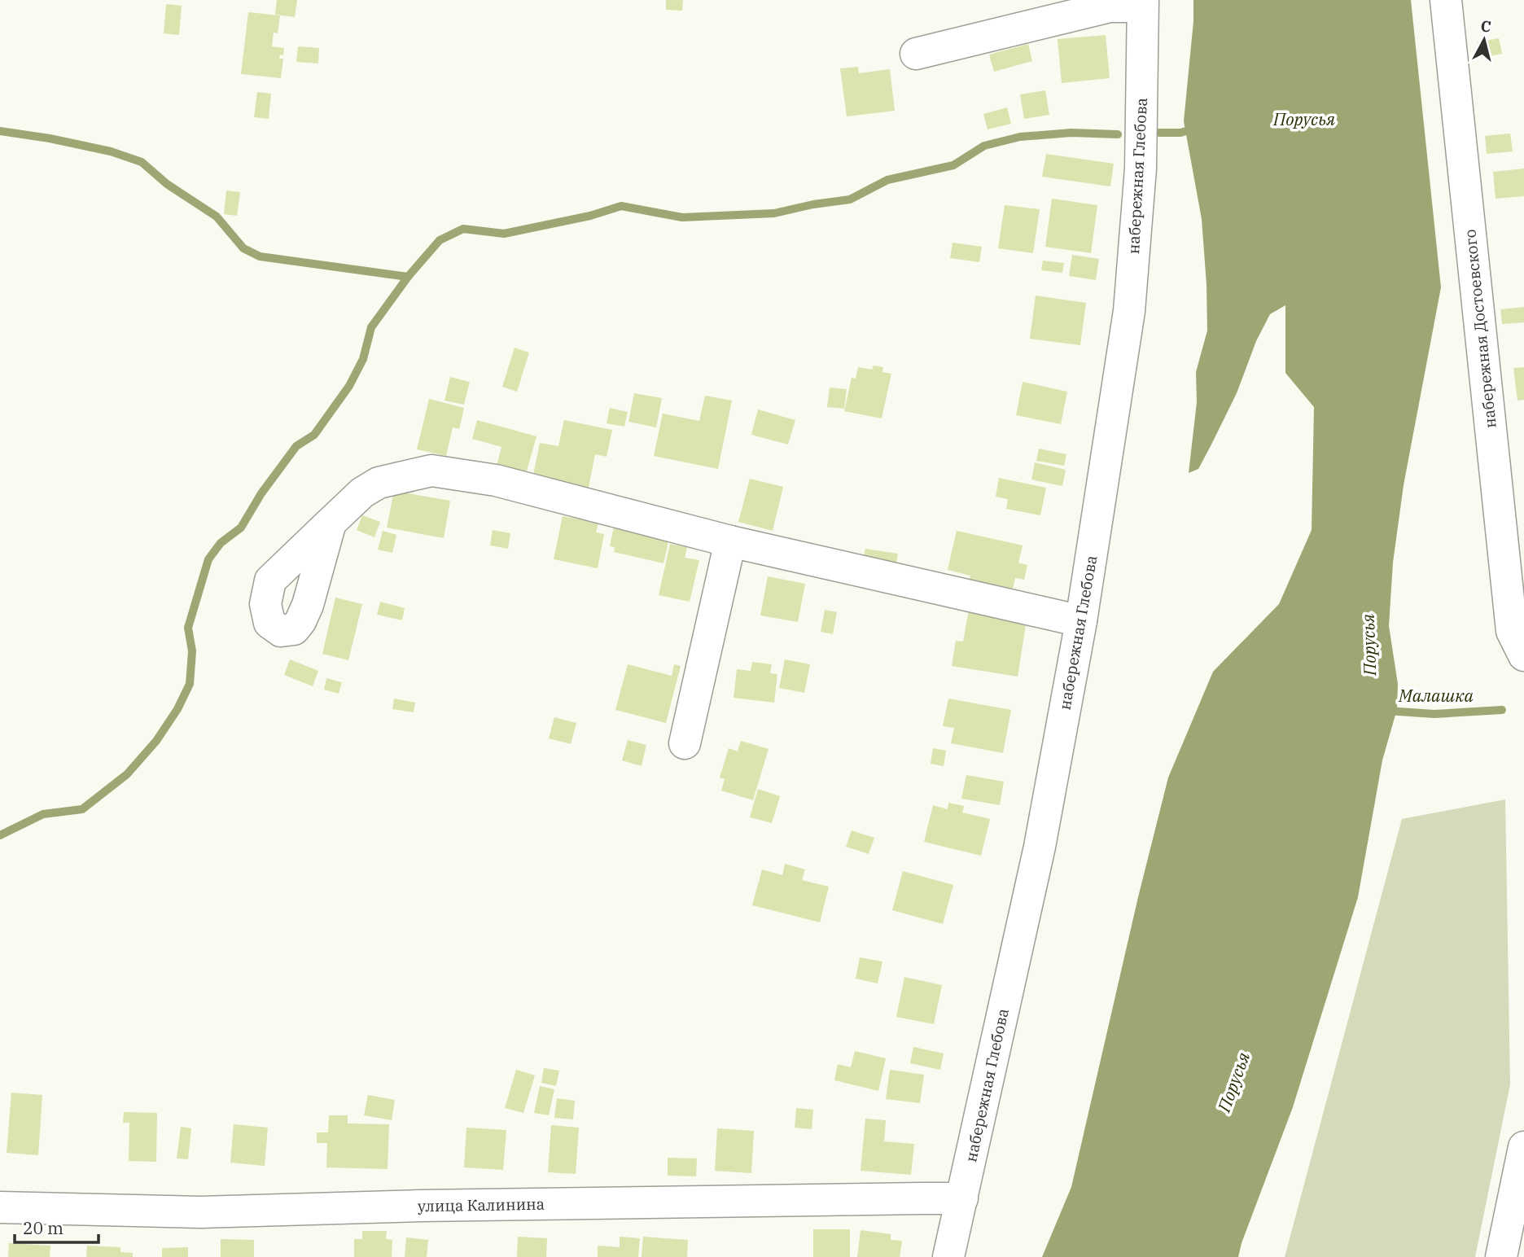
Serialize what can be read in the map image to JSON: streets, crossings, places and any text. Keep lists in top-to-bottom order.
{
  "streets": {
    "street": ["набережная Глебова", "набережная Достоевского", "улица Калинина"]
  },
  "crossings": [
    ["набережная Глебова", "улица Калинина"]
  ],
  "water": ["Порусья", "Малашка"],
  "scale_bar": "20 m",
  "north": "top"
}
